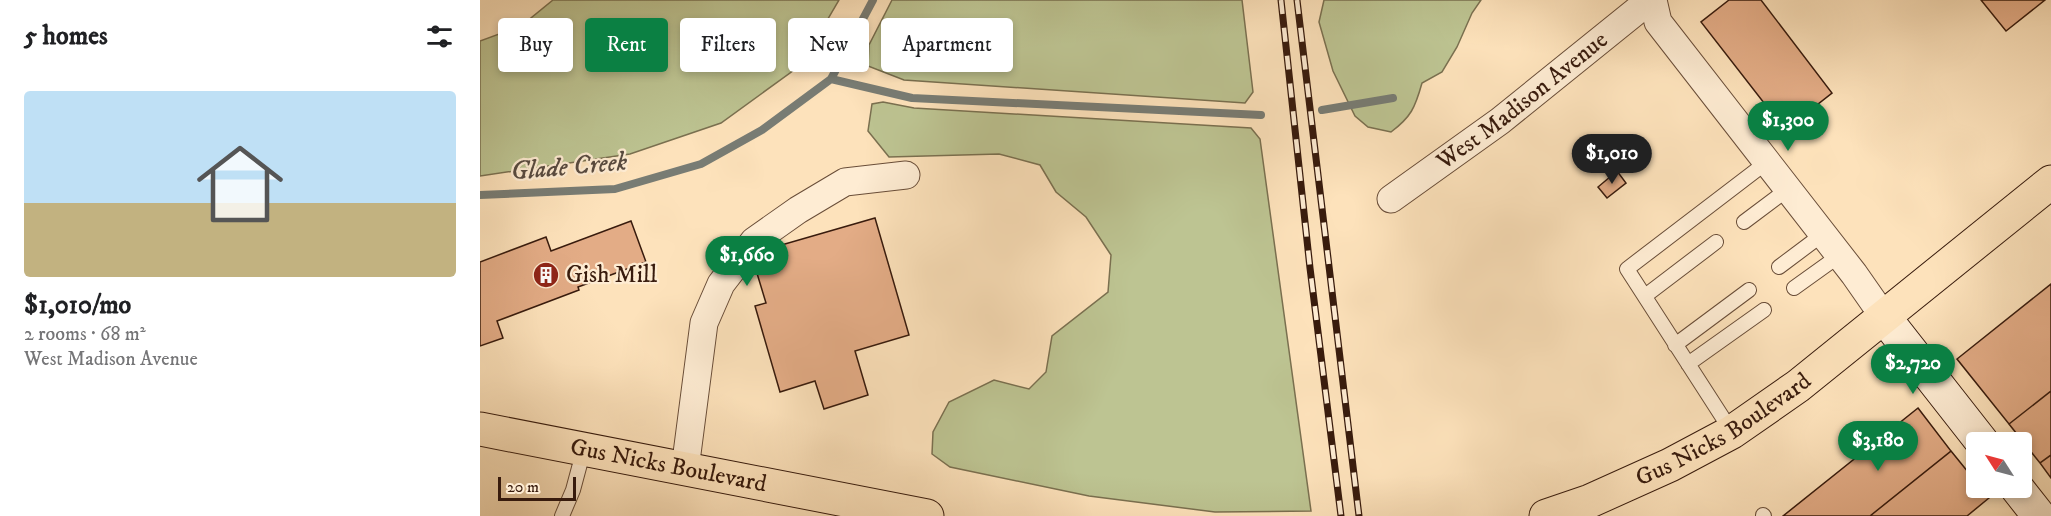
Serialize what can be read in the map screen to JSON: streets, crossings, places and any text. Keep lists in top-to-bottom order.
{
  "streets": {
    "main road": ["Gus Nicks Boulevard"],
    "street": ["West Madison Avenue"]
  },
  "water": ["Glade Creek"],
  "places": {
    "building": ["Gish Mill"]
  },
  "scale_bar": "20 m",
  "north": "top left",
  "page": {
    "heading": "5 homes",
    "chip": [
      "Buy",
      "Rent",
      "Filters",
      "New",
      "Apartment"
    ],
    "list": [
      {
        "name": "$1,010/mo",
        "note": "2 rooms · 68 m² · West Madison Avenue"
      }
    ],
    "price": [
      "$1,300",
      "$1,010",
      "$1,660",
      "$2,720",
      "$3,180"
    ],
    "scale": "20 m"
  }
}
